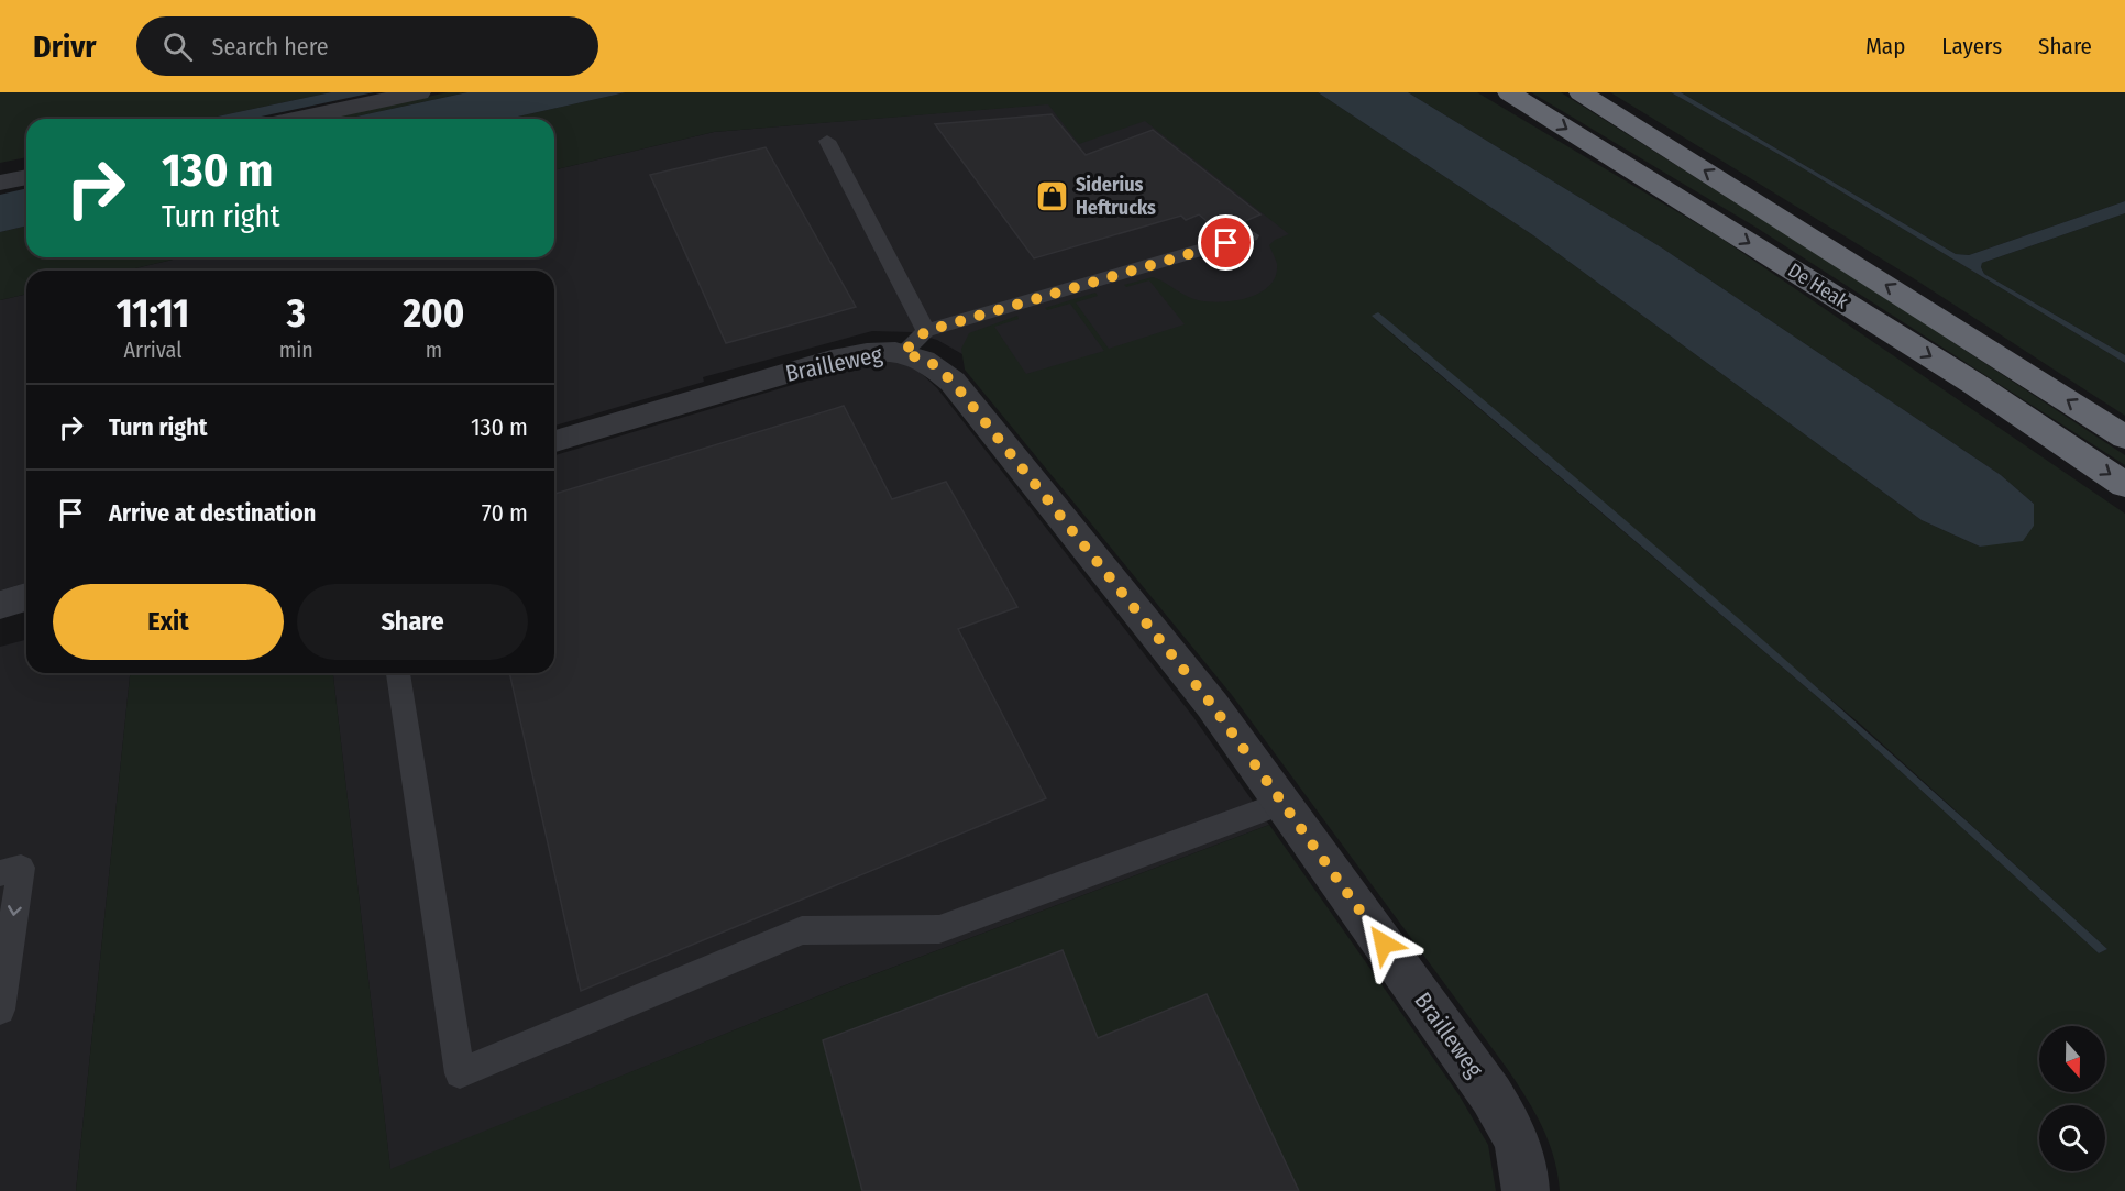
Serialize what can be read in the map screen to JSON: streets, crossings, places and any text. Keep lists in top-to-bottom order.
{
  "streets": {
    "highway": ["De Heak"],
    "street": ["Brailleweg"]
  },
  "places": {
    "shop": ["Siderius Heftrucks"]
  },
  "north": "bottom",
  "page": {
    "header": "Drivr",
    "search": "Search here",
    "nav": ["Map", "Layers", "Share"],
    "turn": ["130 m", "Turn right"],
    "eta": [
      "11:11",
      "Arrival",
      "3",
      "min",
      "200",
      "m"
    ],
    "list": [
      {
        "name": "Turn right",
        "value": "130 m"
      },
      {
        "name": "Arrive at destination",
        "value": "70 m"
      }
    ],
    "buttons": ["Exit", "Share"]
  }
}
